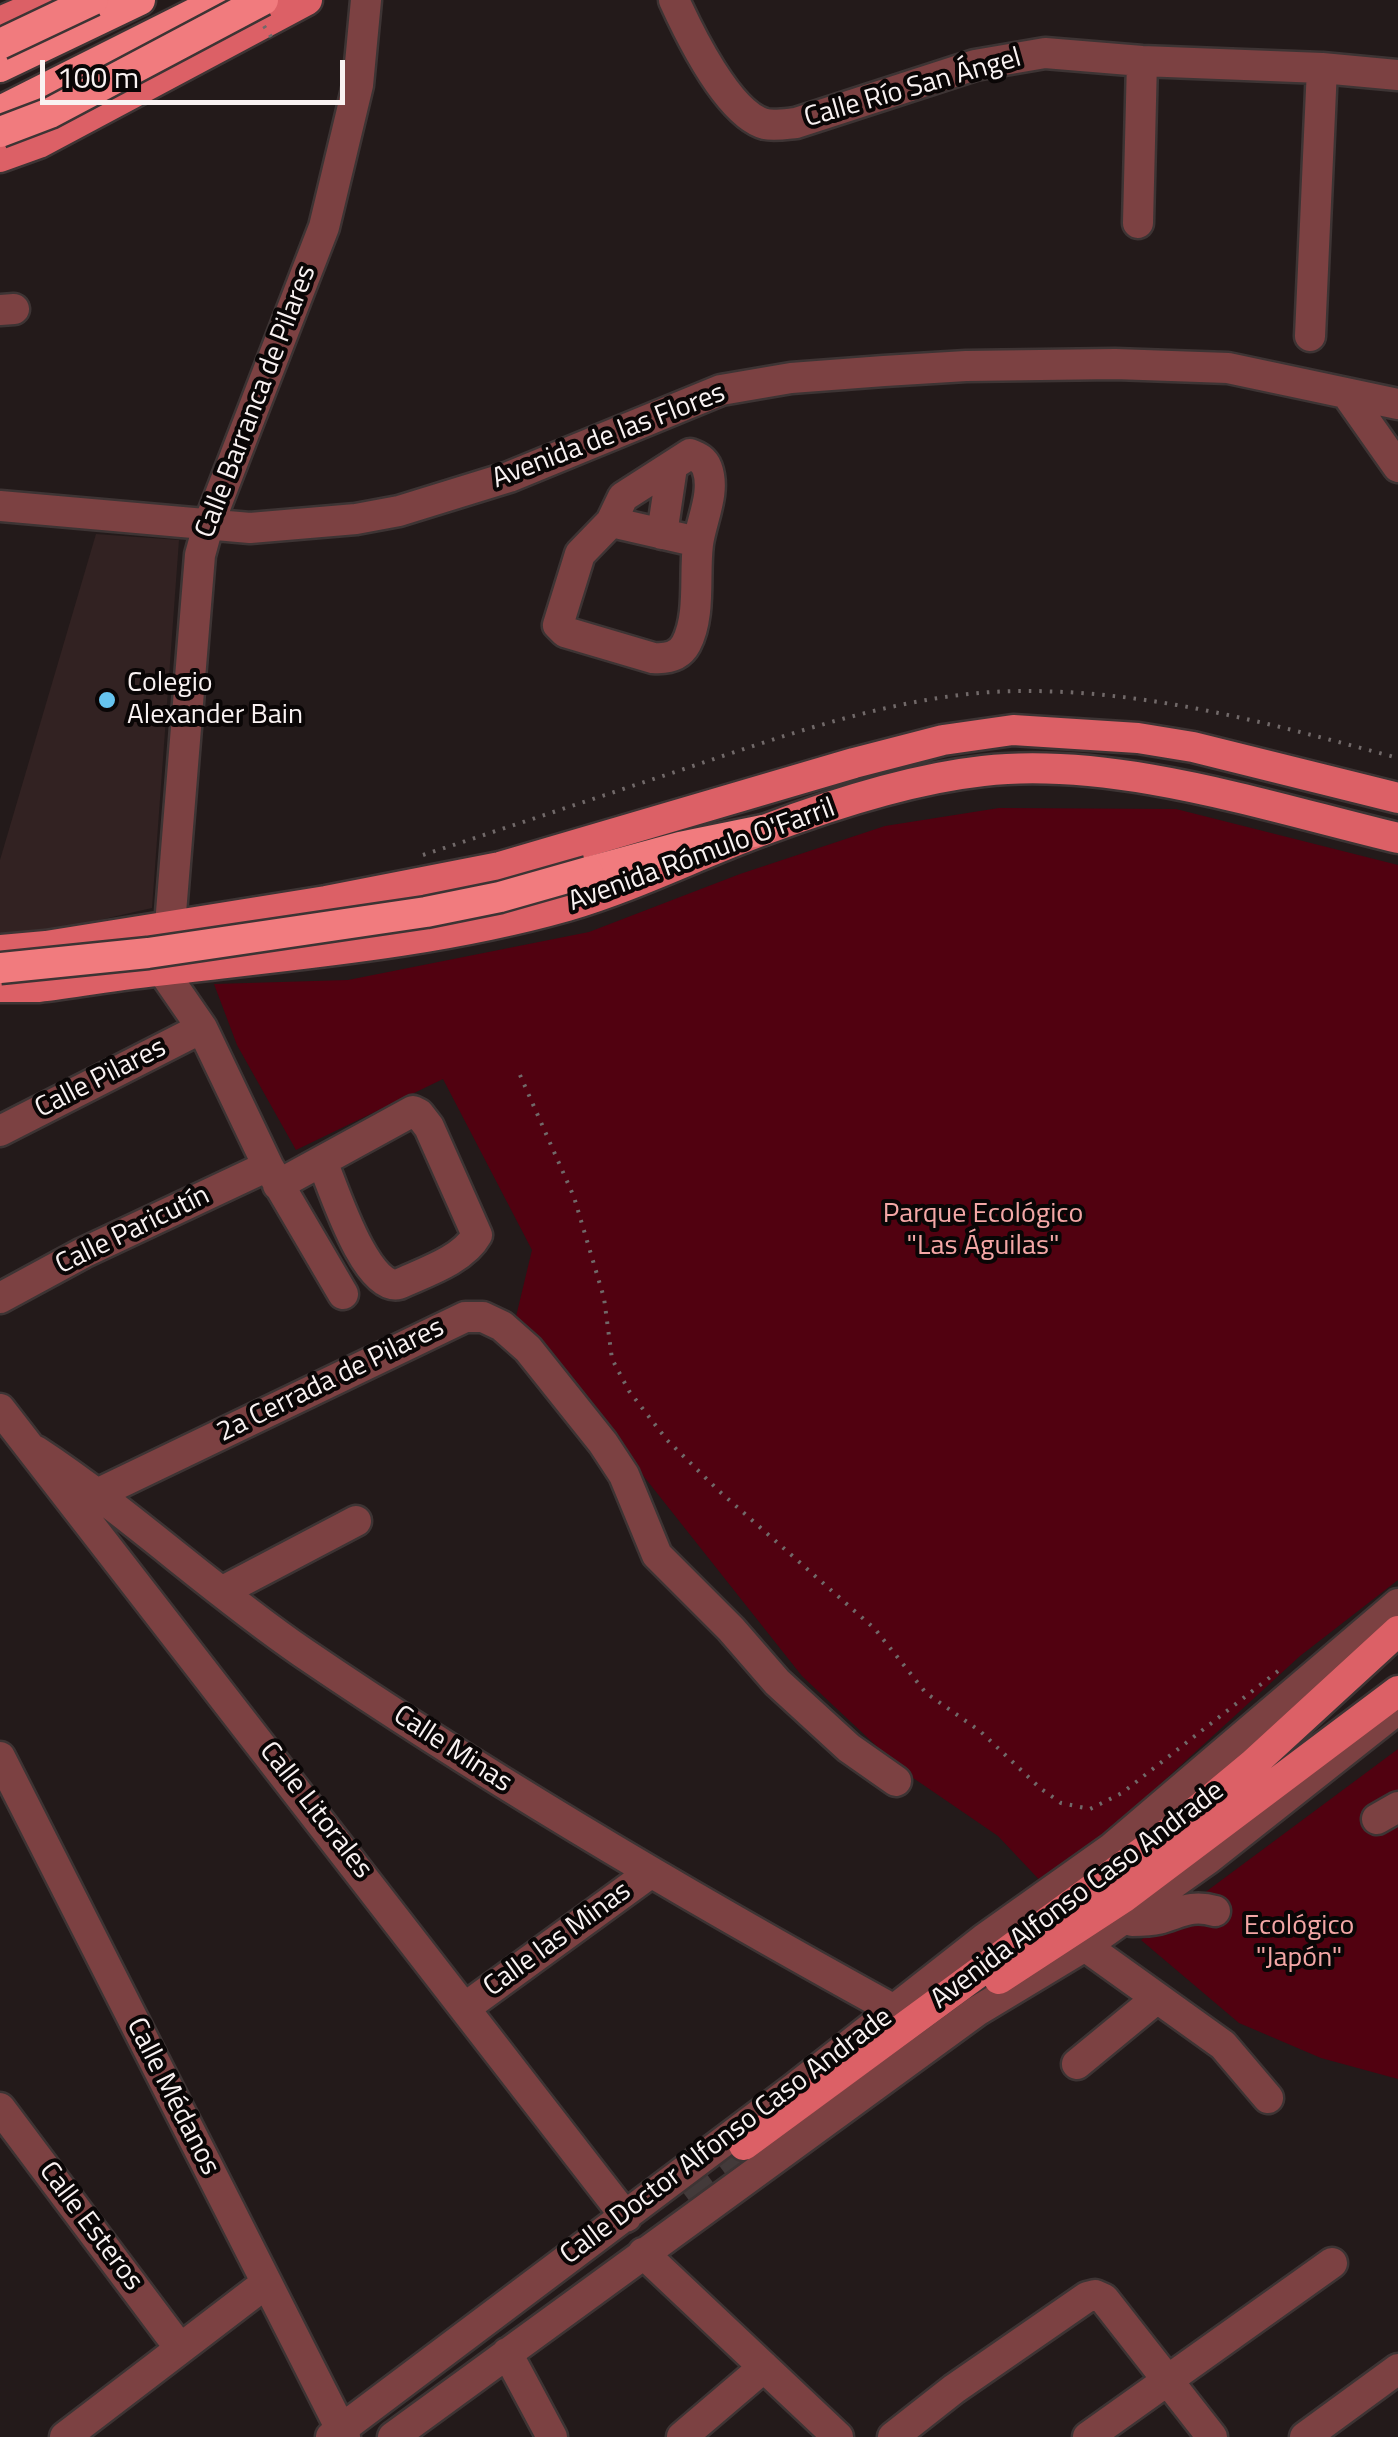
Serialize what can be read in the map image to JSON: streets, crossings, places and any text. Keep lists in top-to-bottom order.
{
  "streets": {
    "main road": ["Avenida Rómulo O'Farril", "Avenida Alfonso Caso Andrade"],
    "street": [
      "Calle Río San Ángel",
      "Calle Barranca de Pilares",
      "Avenida de las Flores",
      "Calle Pilares",
      "Calle Paricutín",
      "2a Cerrada de Pilares",
      "Calle Minas",
      "Calle Litorales",
      "Calle las Minas",
      "Calle Médanos",
      "Calle Doctor Alfonso Caso Andrade",
      "Calle Esteros"
    ]
  },
  "crossings": [
    ["Calle Barranca de Pilares", "Avenida de las Flores"],
    ["Calle Barranca de Pilares", "Avenida Rómulo O'Farril"],
    ["2a Cerrada de Pilares", "Calle Minas"],
    ["Calle Minas", "Calle Litorales"],
    ["Calle Minas", "Calle las Minas"],
    ["Calle Minas", "Calle Doctor Alfonso Caso Andrade"],
    ["Calle Litorales", "Calle las Minas"],
    ["Calle Litorales", "Calle Doctor Alfonso Caso Andrade"],
    ["Avenida Alfonso Caso Andrade", "Calle Doctor Alfonso Caso Andrade"],
    ["Calle Médanos", "Calle Doctor Alfonso Caso Andrade"]
  ],
  "parks": ["Parque Ecológico \"Las Águilas\"", "Ecológico \"Japón\""],
  "places": ["Colegio Alexander Bain"],
  "scale_bar": "100 m"
}
